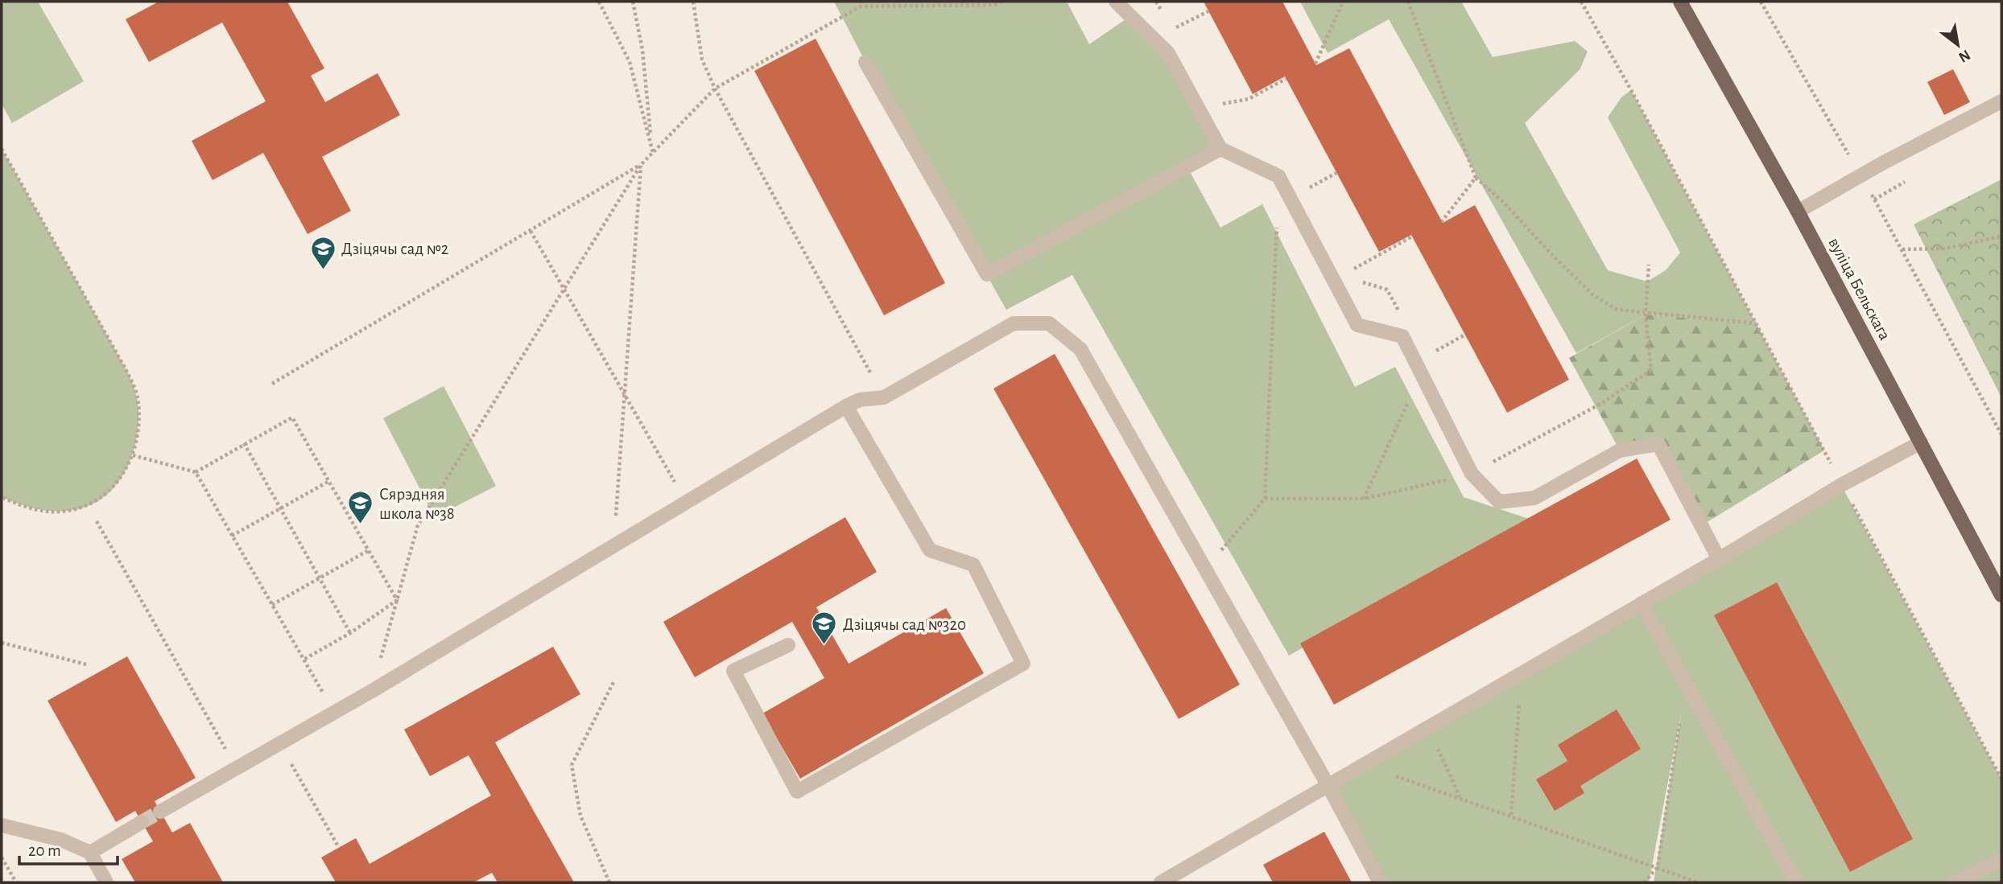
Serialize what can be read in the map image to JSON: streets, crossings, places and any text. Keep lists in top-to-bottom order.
{
  "streets": {
    "main road": ["вуліца Бельскага"]
  },
  "places": {
    "school or university": ["Дзіцячы сад №2", "Сярэдняя школа №38", "Дзіцячы сад №320"]
  },
  "scale_bar": "20 m",
  "north": "bottom right"
}
